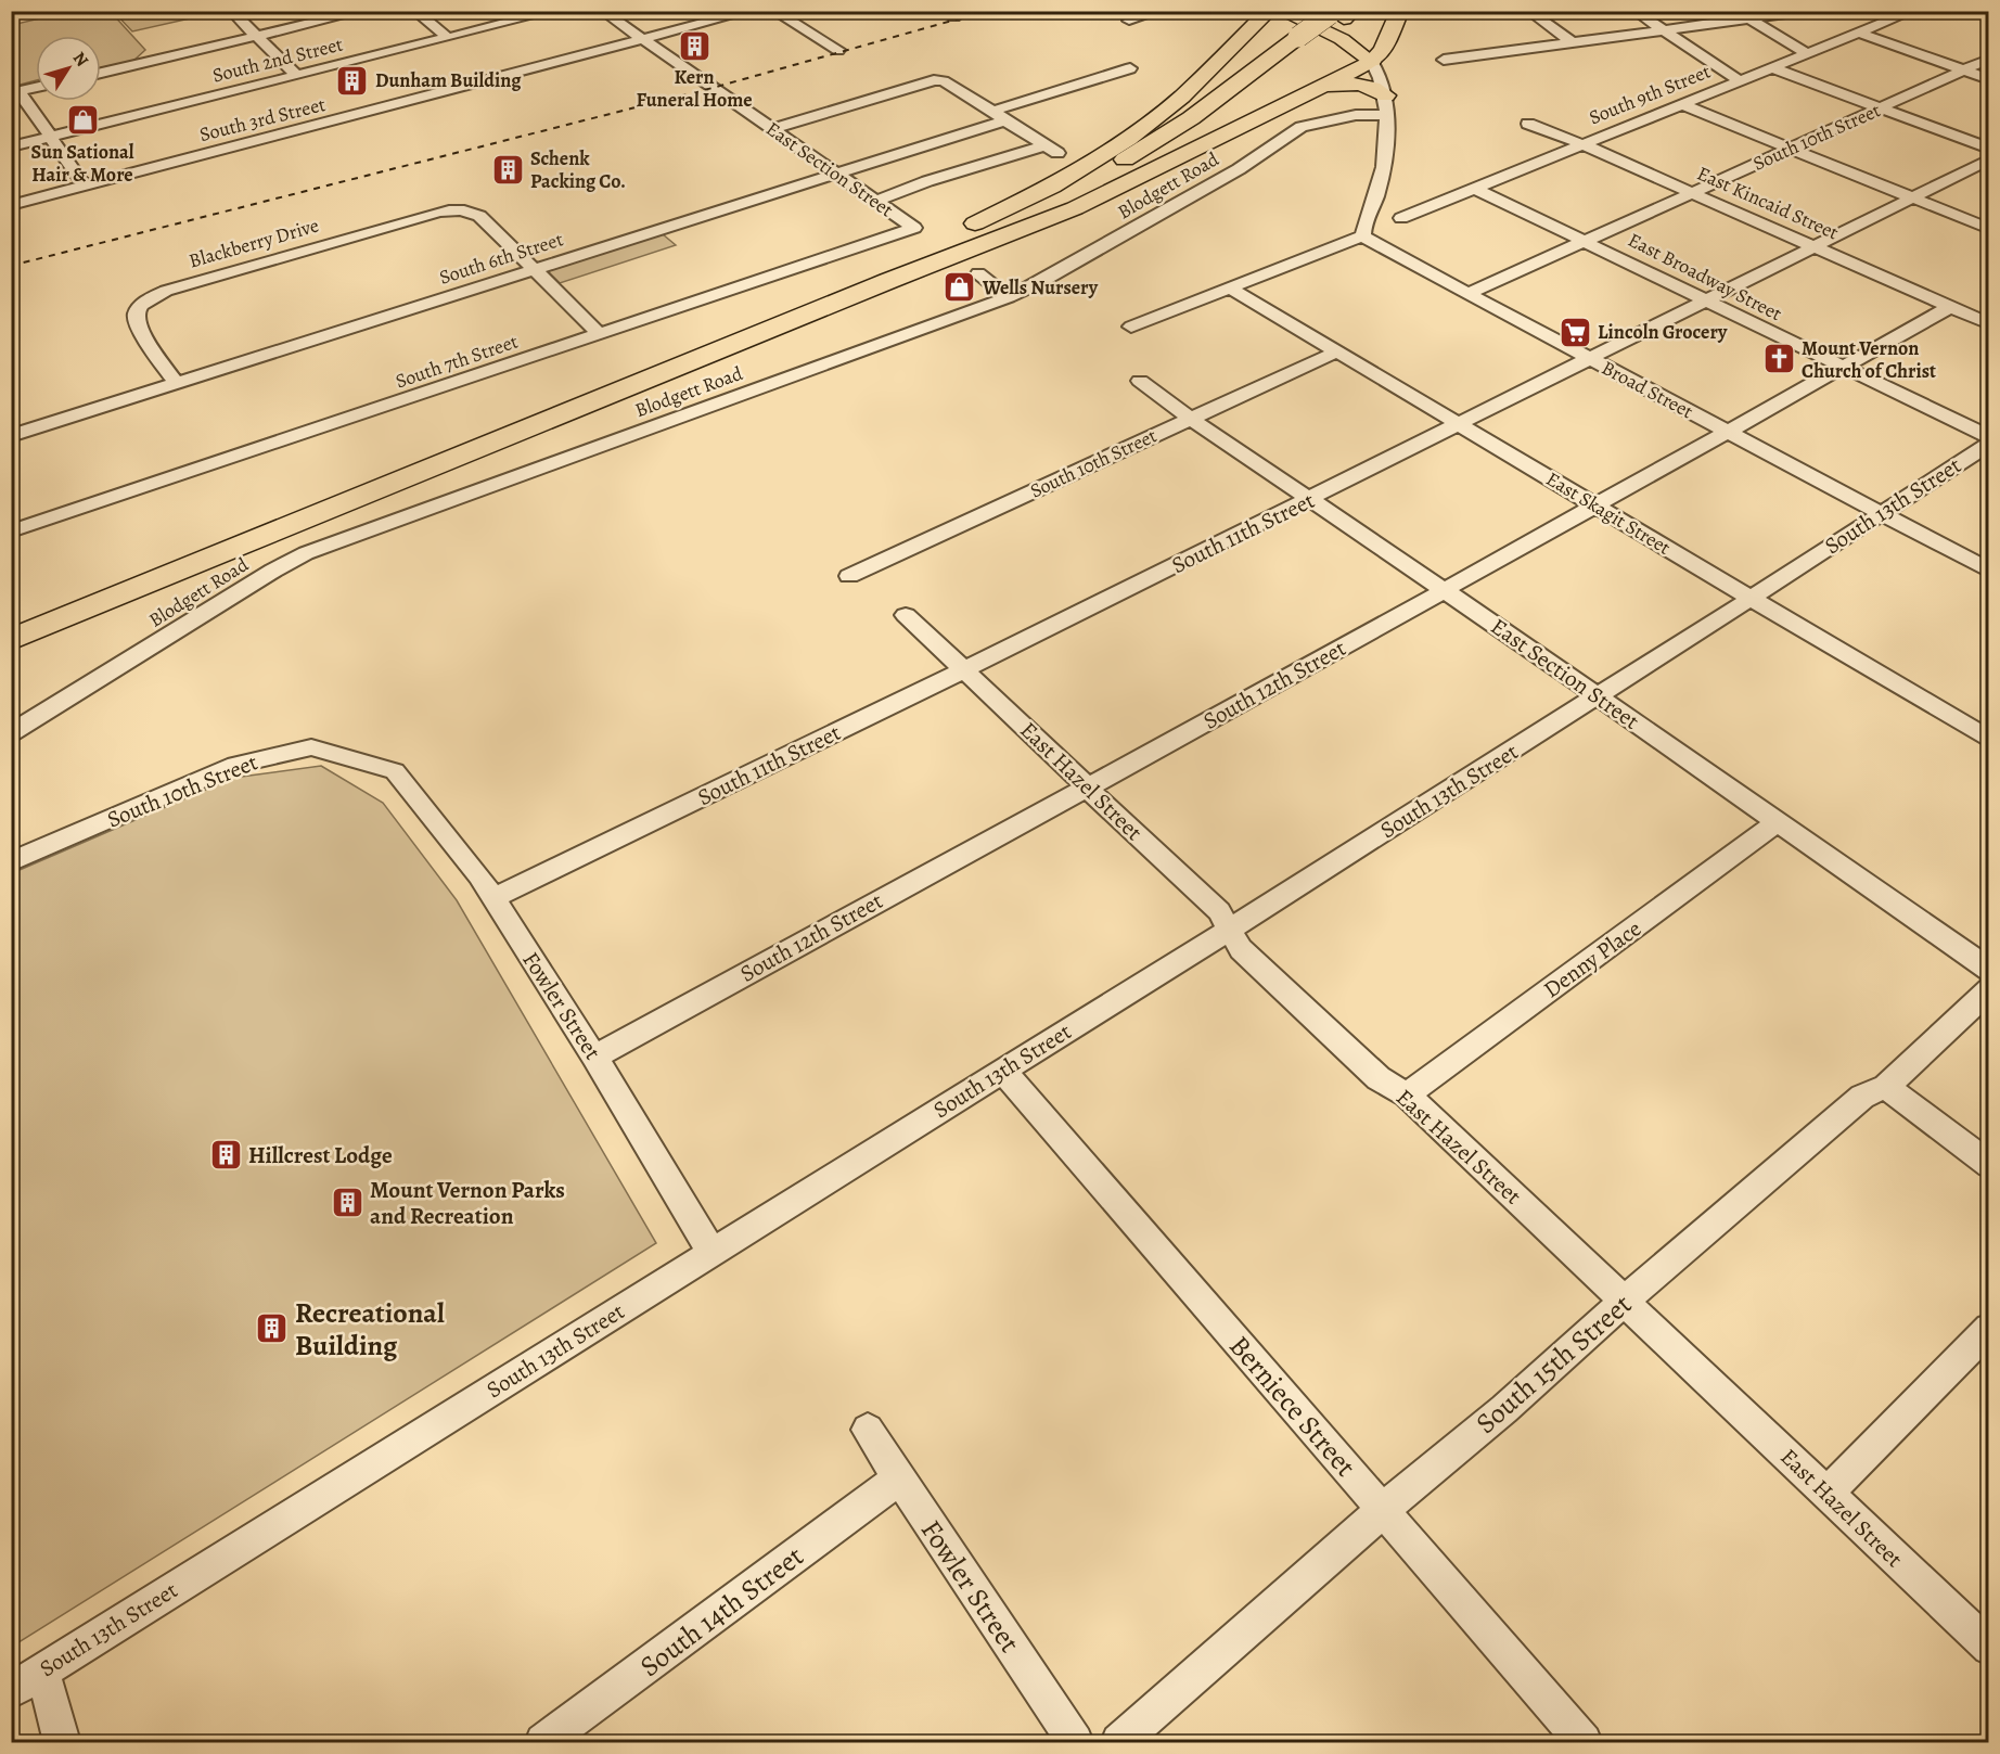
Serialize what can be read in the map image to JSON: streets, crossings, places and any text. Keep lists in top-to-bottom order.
{
  "streets": {
    "street": [
      "South 2nd Street",
      "South 9th Street",
      "South 3rd Street",
      "South 10th Street",
      "East Section Street",
      "Blodgett Road",
      "East Kincaid Street",
      "Blackberry Drive",
      "South 6th Street",
      "East Broadway Street",
      "South 7th Street",
      "Broad Street",
      "South 13th Street",
      "East Skagit Street",
      "South 11th Street",
      "South 12th Street",
      "East Hazel Street",
      "Denny Place",
      "Fowler Street",
      "South 15th Street",
      "Berniece Street",
      "South 14th Street"
    ]
  },
  "crossings": [
    ["South 9th Street", "East Kincaid Street"],
    ["South 9th Street", "East Broadway Street"],
    ["South 3rd Street", "East Section Street"],
    ["South 10th Street", "East Section Street"],
    ["South 10th Street", "East Kincaid Street"],
    ["South 10th Street", "East Broadway Street"],
    ["South 10th Street", "Broad Street"],
    ["South 10th Street", "East Skagit Street"],
    ["South 10th Street", "Fowler Street"],
    ["East Section Street", "South 6th Street"],
    ["East Section Street", "South 7th Street"],
    ["East Section Street", "South 13th Street"],
    ["East Section Street", "South 11th Street"],
    ["East Section Street", "South 12th Street"],
    ["East Section Street", "Denny Place"],
    ["East Kincaid Street", "South 11th Street"],
    ["East Kincaid Street", "South 12th Street"],
    ["Blackberry Drive", "South 6th Street"],
    ["East Broadway Street", "South 11th Street"],
    ["East Broadway Street", "South 12th Street"],
    ["Broad Street", "South 13th Street"],
    ["Broad Street", "South 11th Street"],
    ["Broad Street", "South 12th Street"],
    ["South 13th Street", "East Skagit Street"],
    ["South 13th Street", "East Hazel Street"],
    ["South 13th Street", "Fowler Street"],
    ["South 13th Street", "Berniece Street"],
    ["East Skagit Street", "South 11th Street"],
    ["East Skagit Street", "South 12th Street"],
    ["South 11th Street", "East Hazel Street"],
    ["South 11th Street", "Fowler Street"],
    ["South 12th Street", "East Hazel Street"],
    ["South 12th Street", "Fowler Street"],
    ["East Hazel Street", "Denny Place"],
    ["East Hazel Street", "South 15th Street"],
    ["Fowler Street", "South 14th Street"],
    ["South 15th Street", "Berniece Street"]
  ],
  "places": {
    "building": [
      "Kern Funeral Home",
      "Dunham Building",
      "Schenk Packing Co.",
      "Hillcrest Lodge",
      "Mount Vernon Parks and Recreation",
      "Recreational Building"
    ],
    "shop": ["Sun Sational Hair & More", "Wells Nursery"],
    "supermarket": ["Lincoln Grocery"],
    "church": ["Mount Vernon Church of Christ"]
  },
  "north": "top right"
}
